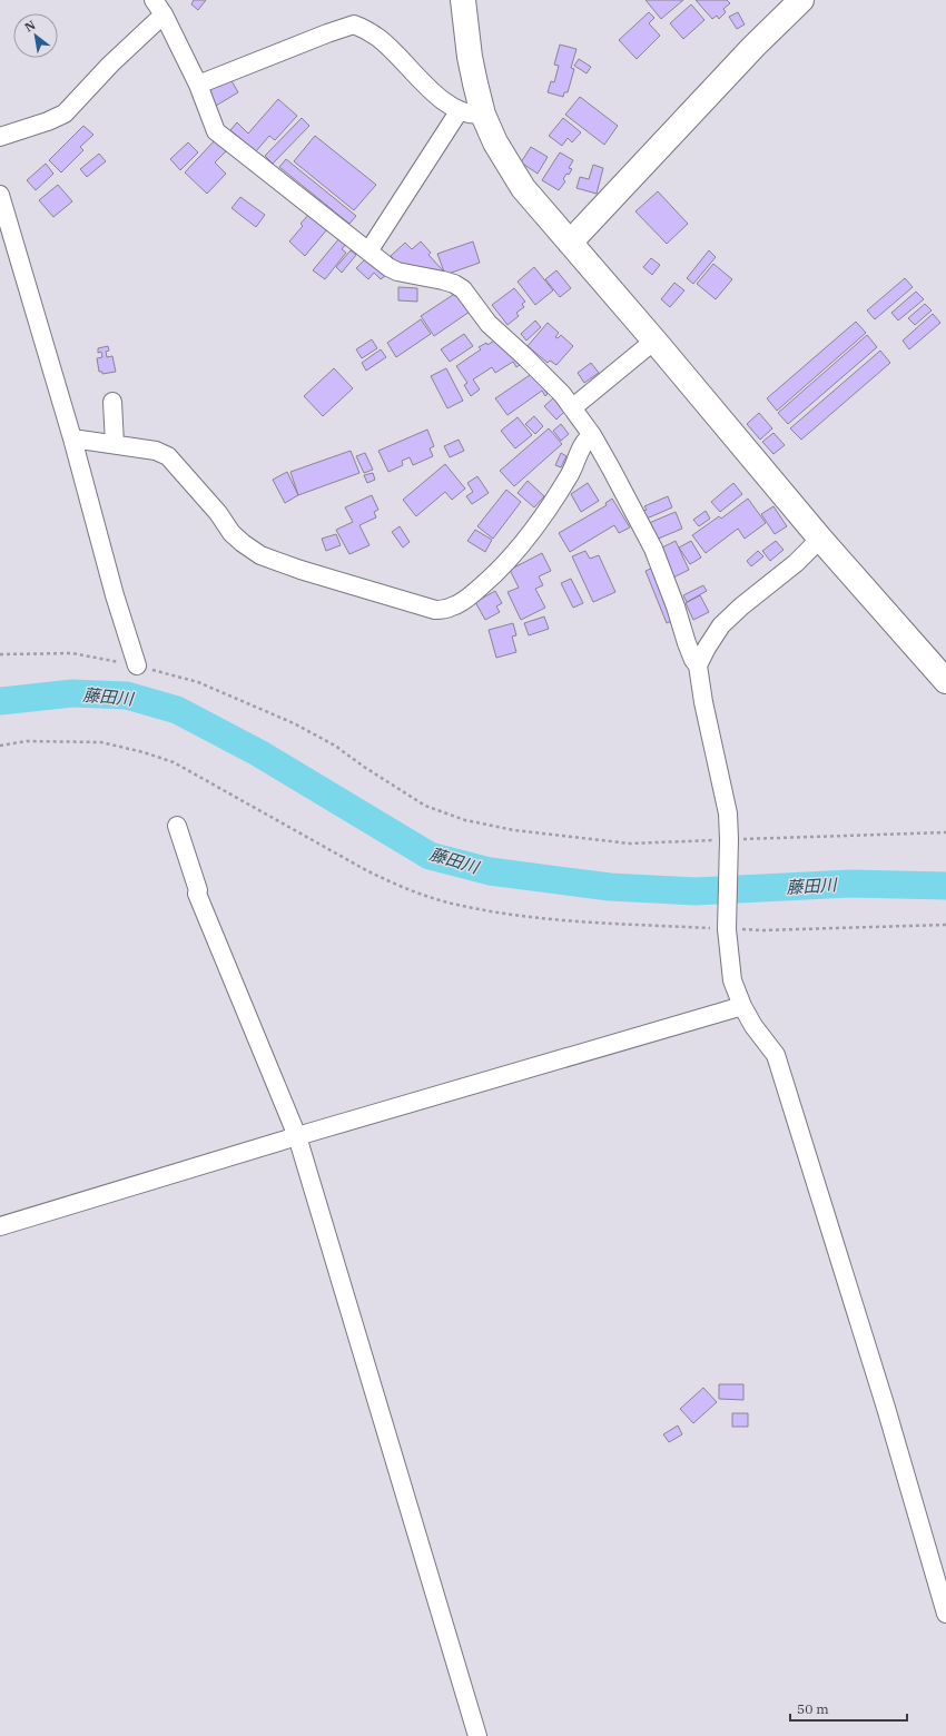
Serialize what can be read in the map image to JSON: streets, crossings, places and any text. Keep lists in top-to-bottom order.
{
  "water": ["藤田川"],
  "scale_bar": "50 m",
  "north": "top left"
}
